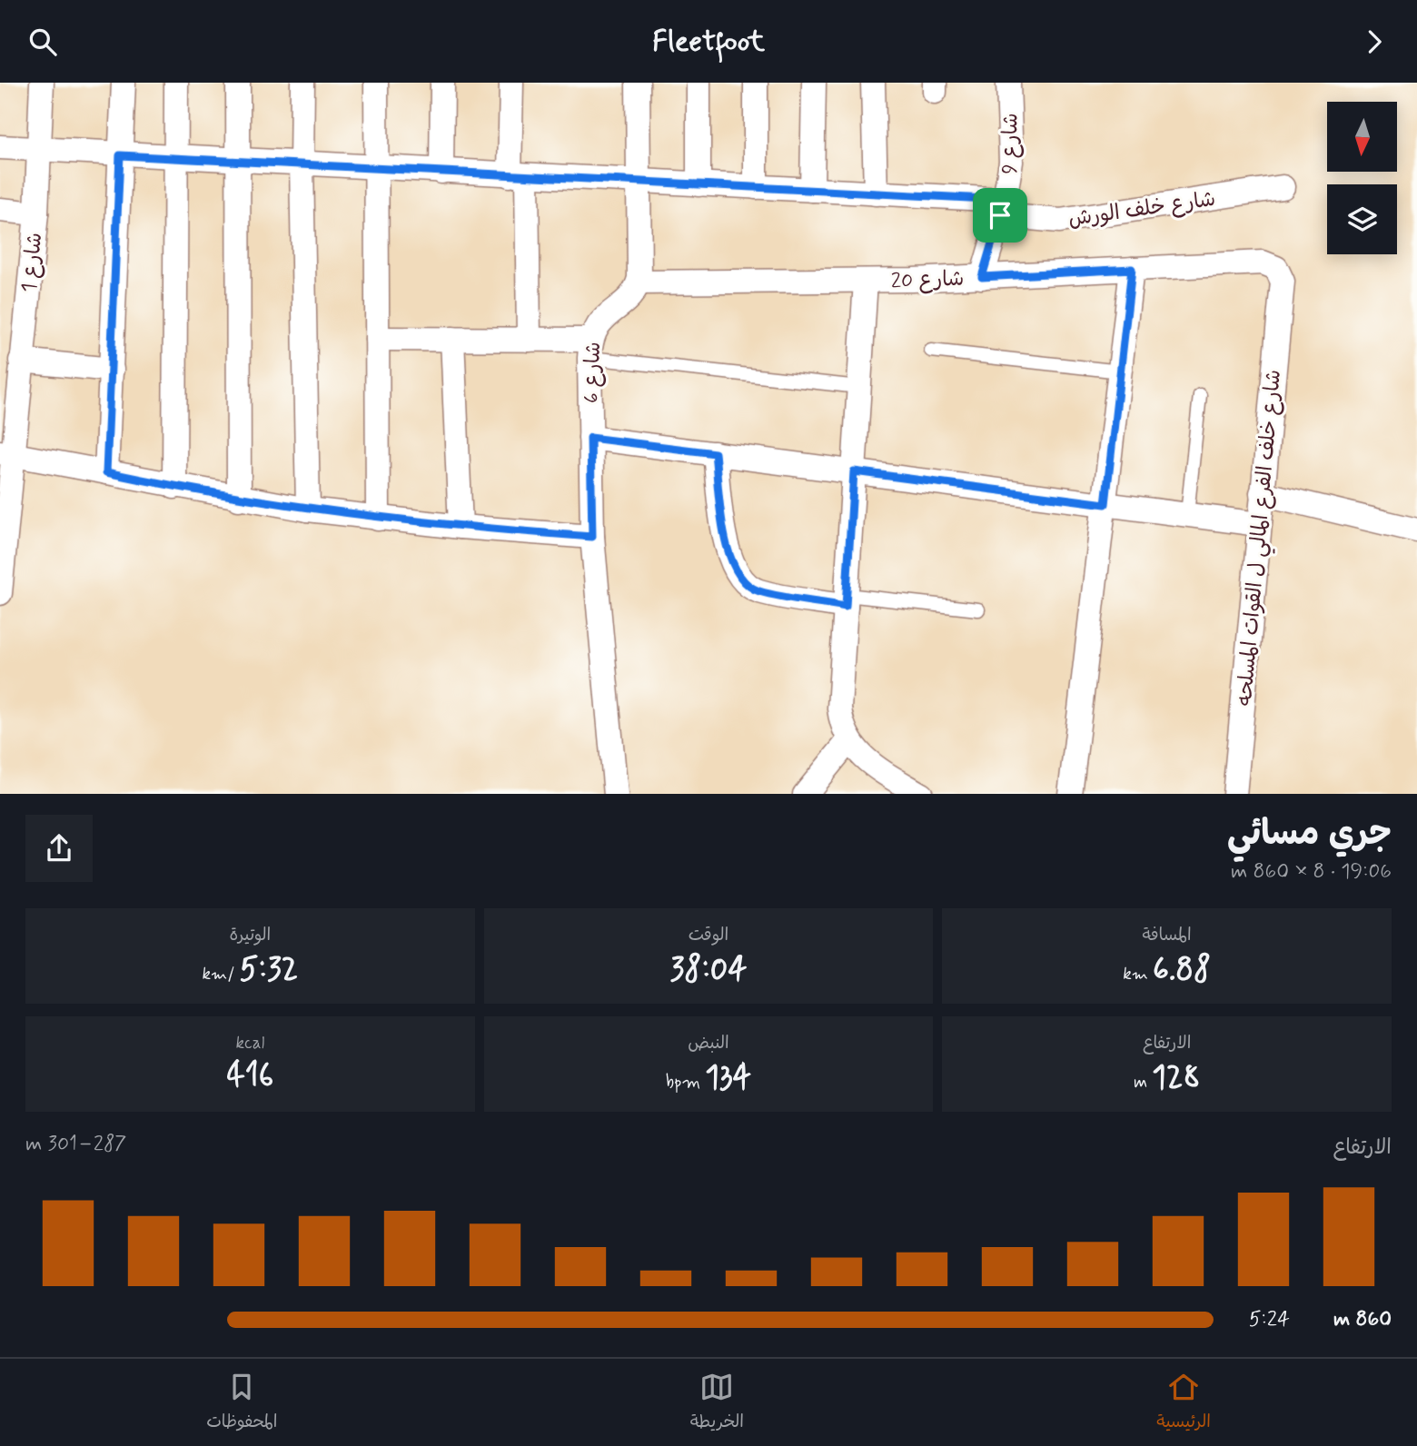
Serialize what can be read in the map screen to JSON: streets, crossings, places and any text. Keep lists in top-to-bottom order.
{
  "streets": {
    "street": [
      "شارع 9",
      "شارع خلف الورش",
      "شارع 1",
      "شارع 20",
      "شارع 6",
      "شارع خلف الفرع المالي ل القوات المسلحه"
    ]
  },
  "crossings": [
    ["شارع 9", "شارع خلف الورش"],
    ["شارع 9", "شارع 20"],
    ["شارع خلف الورش", "شارع 1"],
    ["شارع 20", "شارع 6"],
    ["شارع 20", "شارع خلف الفرع المالي ل القوات المسلحه"]
  ],
  "north": "bottom",
  "page": {
    "header": "Fleetfoot",
    "heading": ["جري مسائي", "19:06 · 8 × 860 m"],
    "stats": [
      ["المسافة", "6.88 km"],
      ["الوقت", "38:04"],
      ["الوتيرة", "5:32 /km"],
      ["الارتفاع", "128 m"],
      ["النبض", "134 bpm"],
      ["kcal", "416"]
    ],
    "chart": ["الارتفاع", "287–301 m"],
    "list": [
      {
        "name": "860 m",
        "note": "5:24"
      }
    ],
    "tabs": ["الرئيسية", "الخريطة", "المحفوظات"]
  }
}
